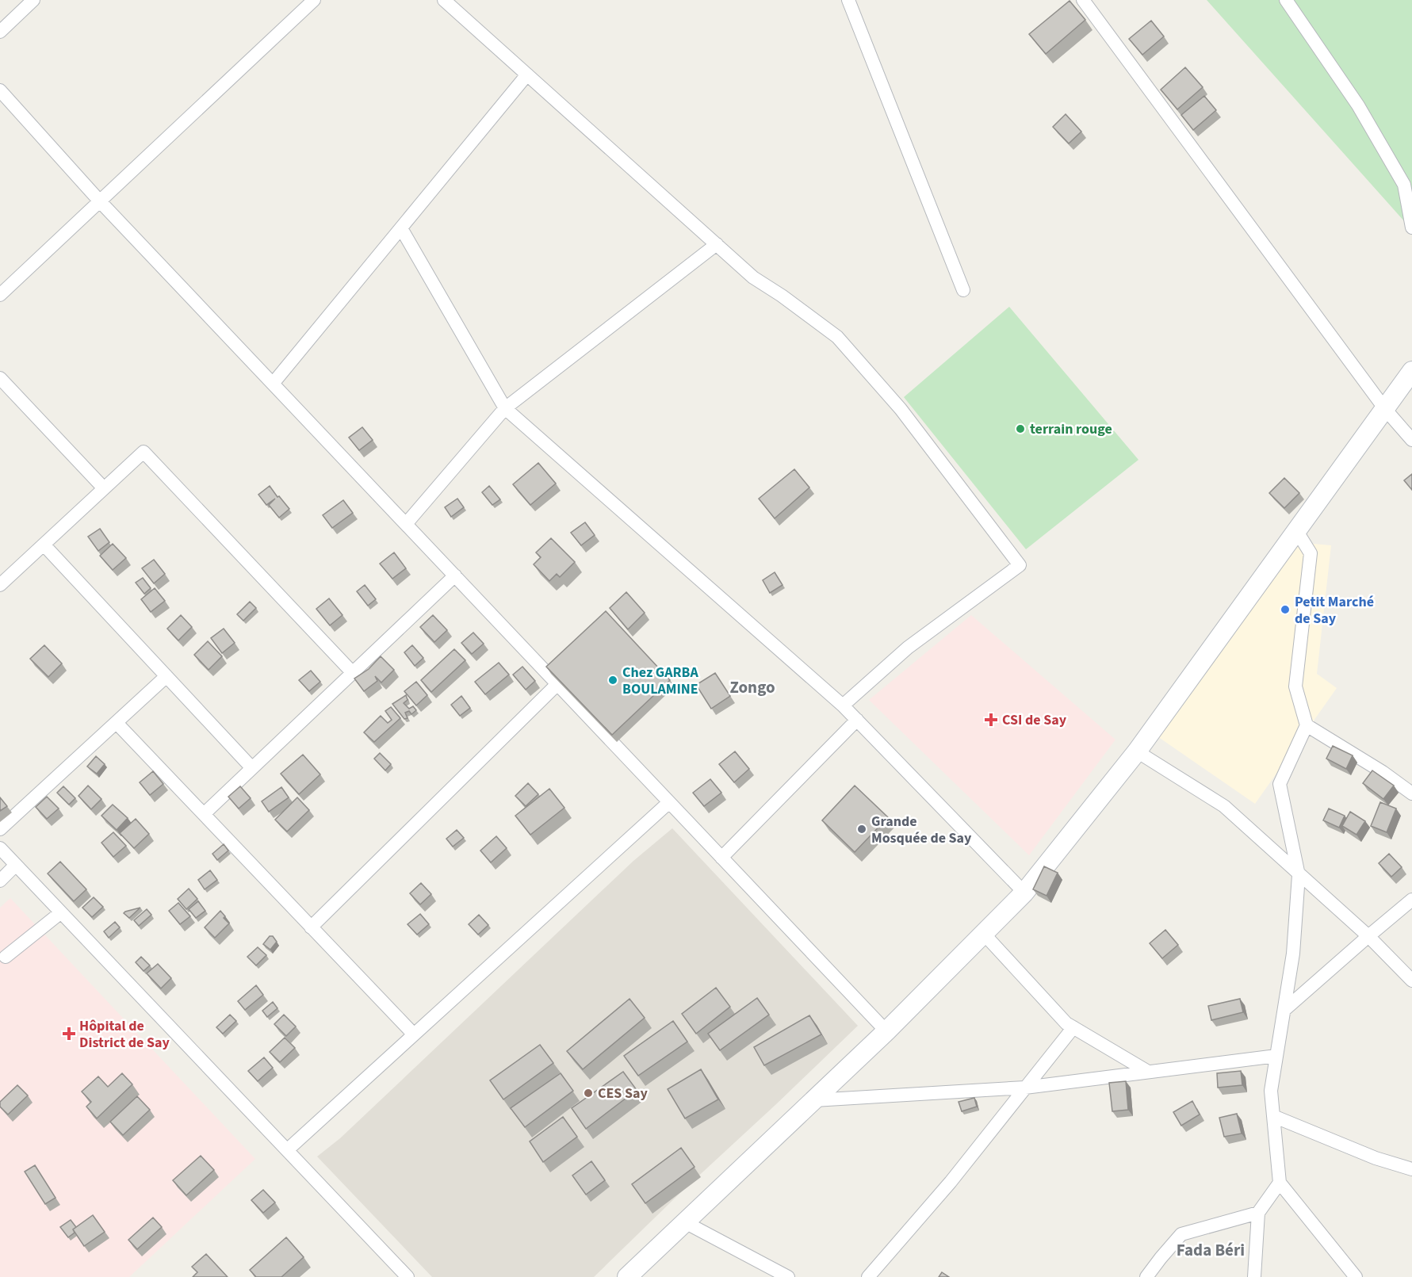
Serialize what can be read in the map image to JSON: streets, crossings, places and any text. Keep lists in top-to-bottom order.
{
  "districts": ["Zongo", "Fada Béri"],
  "places": {
    "other": [
      "terrain rouge",
      "Petit Marché de Say",
      "Chez GARBA BOULAMINE",
      "Grande Mosquée de Say",
      "CES Say"
    ],
    "health": ["CSI de Say", "Hôpital de District de Say"]
  }
}
